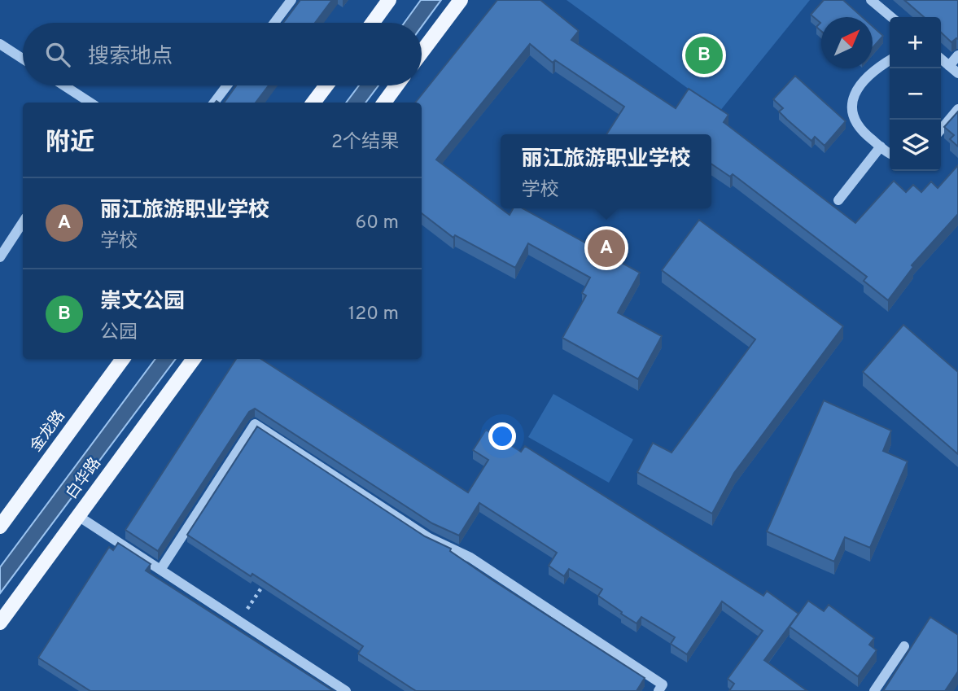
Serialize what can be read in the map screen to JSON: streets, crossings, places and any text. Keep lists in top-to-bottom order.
{
  "streets": {
    "main road": ["金龙路", "白华路"]
  },
  "north": "top right",
  "page": {
    "map_buttons": ["+", "−"],
    "search": "搜索地点",
    "pins": ["B", "A"],
    "heading": ["附近", "2个结果"],
    "popup": ["丽江旅游职业学校", "学校"],
    "list": [
      {
        "mark": "A",
        "name": "丽江旅游职业学校",
        "note": "学校",
        "value": "60 m"
      },
      {
        "mark": "B",
        "name": "崇文公园",
        "note": "公园",
        "value": "120 m"
      }
    ]
  }
}
